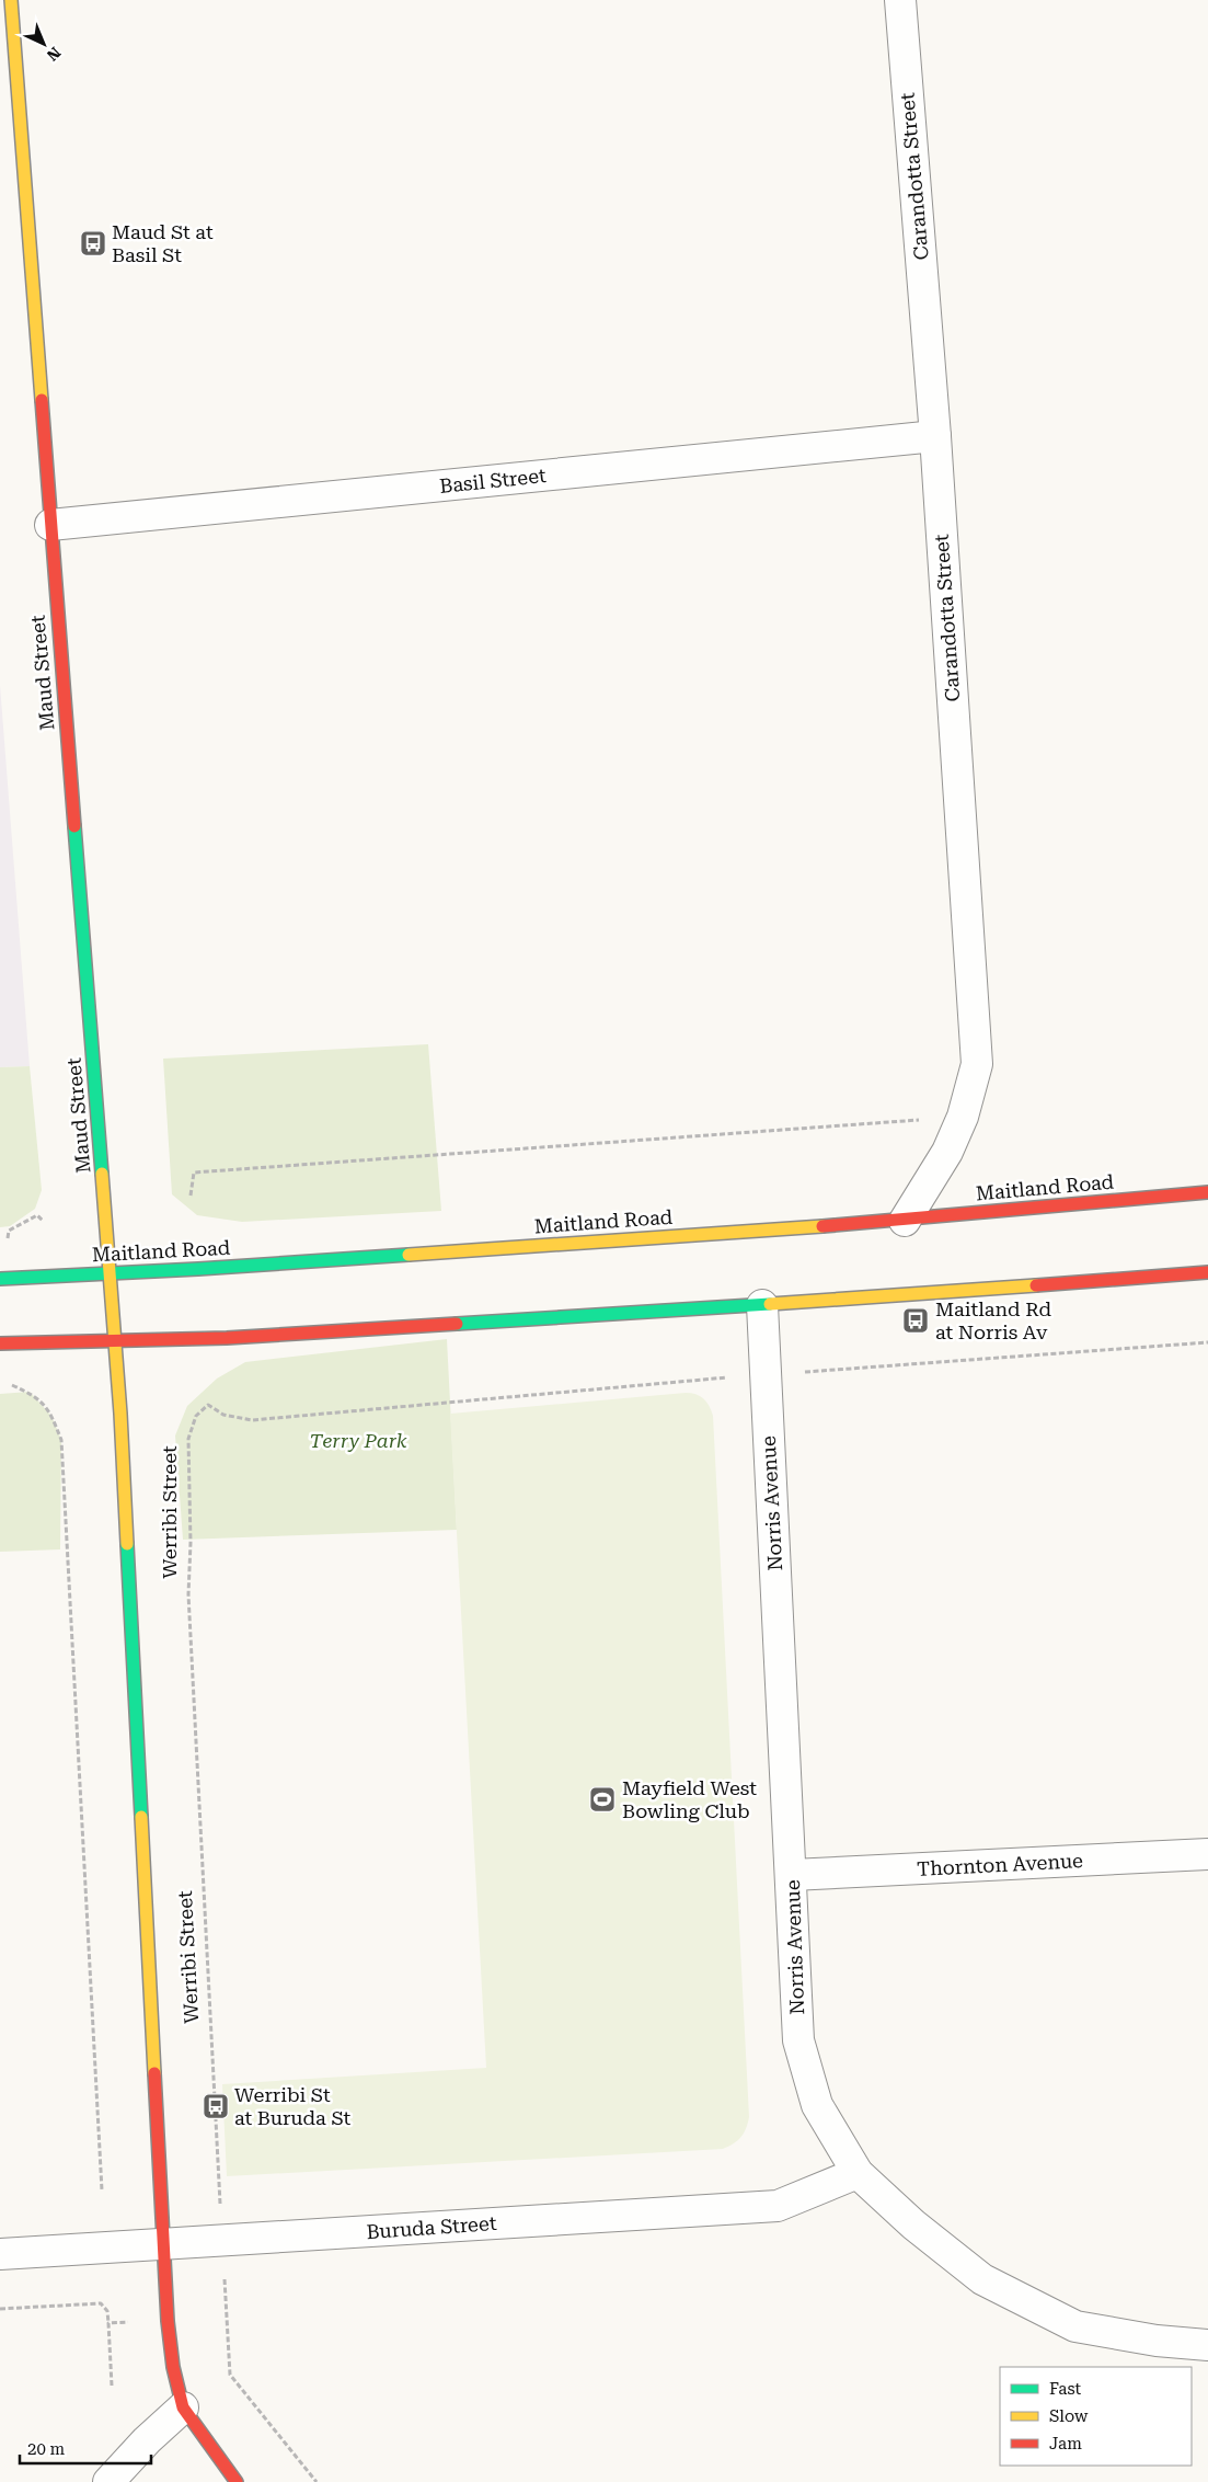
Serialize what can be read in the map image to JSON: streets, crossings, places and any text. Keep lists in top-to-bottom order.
{
  "streets": {
    "main road": ["Maud Street", "Maitland Road", "Werribi Street"],
    "street": [
      "Carandotta Street",
      "Basil Street",
      "Norris Avenue",
      "Thornton Avenue",
      "Buruda Street"
    ]
  },
  "crossings": [
    ["Carandotta Street", "Basil Street"],
    ["Carandotta Street", "Maitland Road"],
    ["Basil Street", "Maud Street"],
    ["Maud Street", "Maitland Road"],
    ["Maud Street", "Werribi Street"],
    ["Norris Avenue", "Thornton Avenue"],
    ["Norris Avenue", "Buruda Street"],
    ["Werribi Street", "Buruda Street"]
  ],
  "parks": ["Terry Park"],
  "places": {
    "bus stop": ["Maud St at Basil St", "Maitland Rd at Norris Av", "Werribi St at Buruda St"],
    "sports": ["Mayfield West Bowling Club"]
  },
  "legend": ["Fast", "Slow", "Jam"],
  "scale_bar": "20 m",
  "north": "bottom right"
}
